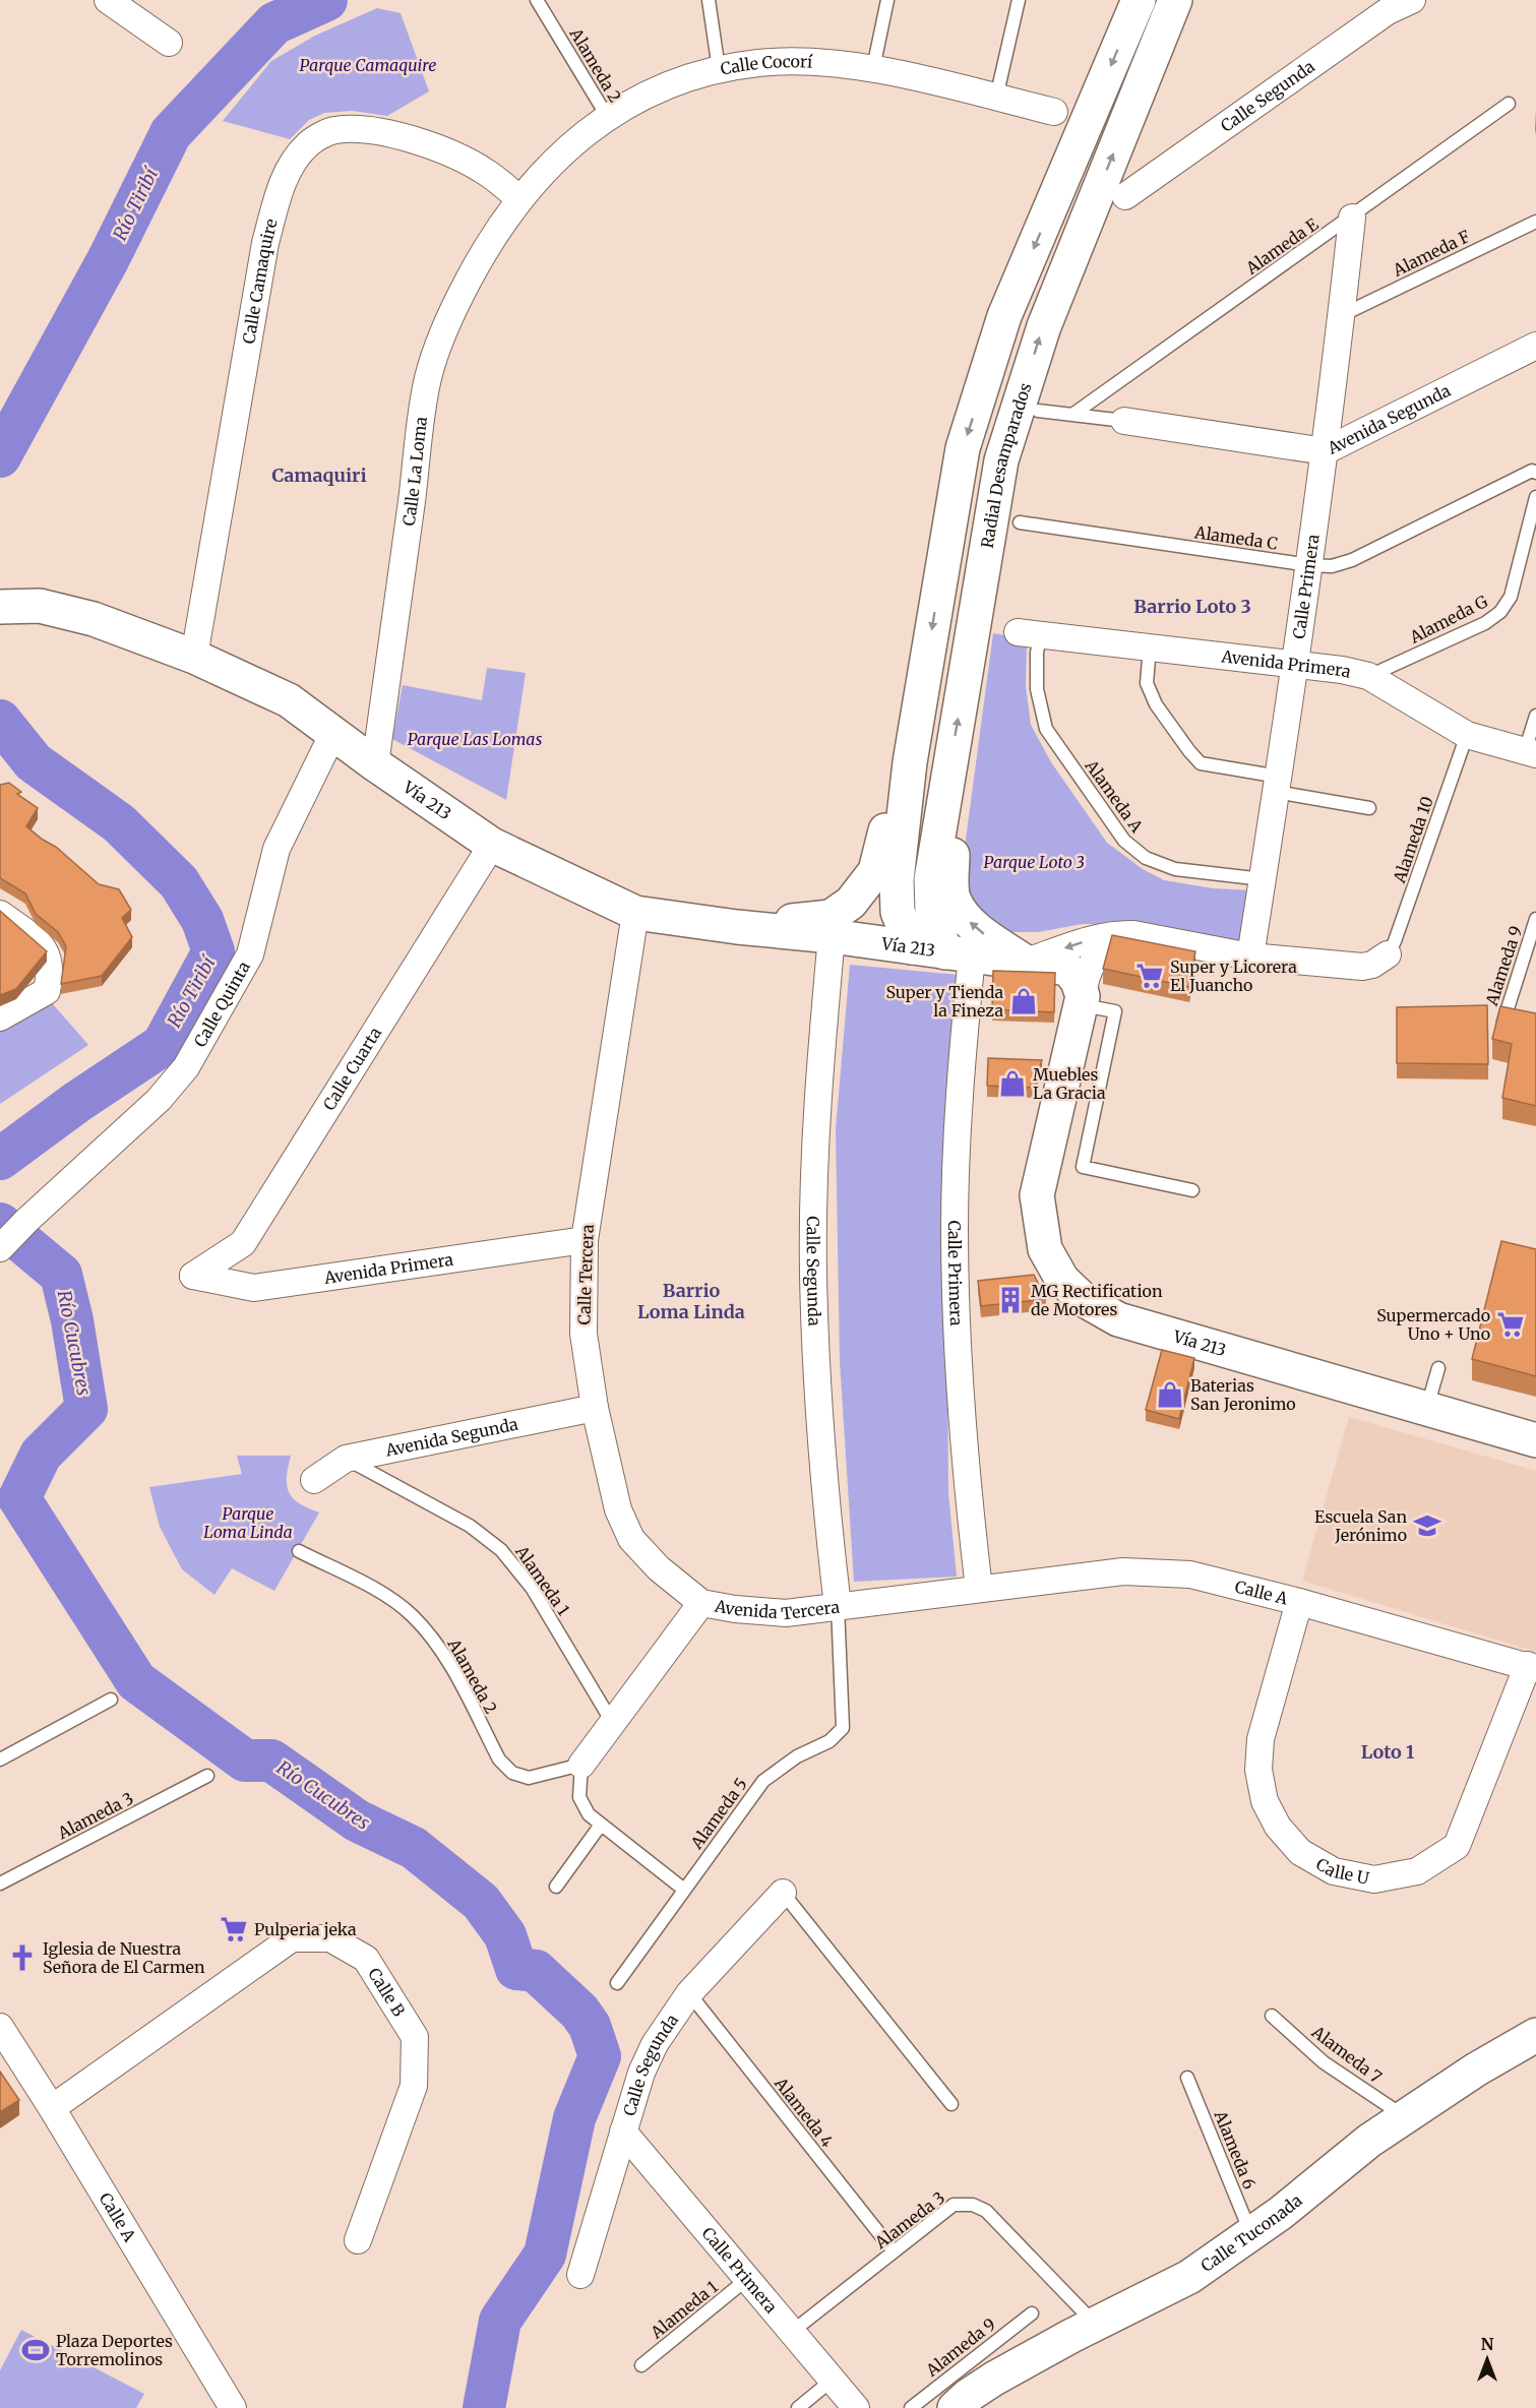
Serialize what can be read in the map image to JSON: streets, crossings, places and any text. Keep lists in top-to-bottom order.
{
  "streets": {
    "main road": ["Radial Desamparados", "Vía 213", "Calle Tuconada"],
    "street": [
      "Calle Cocorí",
      "Calle Segunda",
      "Calle Camaquire",
      "Avenida Segunda",
      "Calle La Loma",
      "Calle Primera",
      "Avenida Primera",
      "Calle Quinta",
      "Calle Cuarta",
      "Calle Tercera",
      "Calle A",
      "Avenida Tercera",
      "Calle U",
      "Calle B"
    ],
    "lane": [
      "Alameda 2",
      "Alameda E",
      "Alameda F",
      "Alameda C",
      "Alameda G",
      "Alameda A",
      "Alameda 10",
      "Alameda 9",
      "Alameda 1",
      "Alameda 5",
      "Alameda 3",
      "Alameda 7",
      "Alameda 4",
      "Alameda 6"
    ]
  },
  "crossings": [
    ["Alameda 2", "Calle Cocorí"],
    ["Alameda 2", "Avenida Tercera"],
    ["Calle Cocorí", "Calle Camaquire"],
    ["Calle Cocorí", "Calle La Loma"],
    ["Calle Segunda", "Calle Primera"],
    ["Calle Segunda", "Vía 213"],
    ["Calle Segunda", "Avenida Tercera"],
    ["Calle Segunda", "Alameda 5"],
    ["Calle Segunda", "Alameda 4"],
    ["Alameda E", "Calle Primera"],
    ["Alameda F", "Calle Primera"],
    ["Calle Camaquire", "Calle La Loma"],
    ["Calle Camaquire", "Vía 213"],
    ["Avenida Segunda", "Calle Primera"],
    ["Avenida Segunda", "Calle Tercera"],
    ["Avenida Segunda", "Alameda 1"],
    ["Radial Desamparados", "Calle Primera"],
    ["Radial Desamparados", "Vía 213"],
    ["Calle La Loma", "Vía 213"],
    ["Alameda C", "Calle Primera"],
    ["Calle Primera", "Avenida Primera"],
    ["Calle Primera", "Alameda A"],
    ["Calle Primera", "Vía 213"],
    ["Calle Primera", "Alameda 1"],
    ["Calle Primera", "Calle A"],
    ["Calle Primera", "Avenida Tercera"],
    ["Calle Primera", "Alameda 3"],
    ["Alameda G", "Avenida Primera"],
    ["Avenida Primera", "Alameda A"],
    ["Avenida Primera", "Alameda 10"],
    ["Avenida Primera", "Calle Cuarta"],
    ["Avenida Primera", "Calle Tercera"],
    ["Vía 213", "Calle Quinta"],
    ["Vía 213", "Calle Cuarta"],
    ["Vía 213", "Calle Tercera"],
    ["Calle Tercera", "Avenida Tercera"],
    ["Alameda 1", "Avenida Tercera"],
    ["Calle A", "Avenida Tercera"],
    ["Calle A", "Calle U"],
    ["Calle A", "Calle B"],
    ["Avenida Tercera", "Alameda 5"],
    ["Alameda 3", "Alameda 4"],
    ["Alameda 3", "Calle Tuconada"],
    ["Alameda 7", "Calle Tuconada"],
    ["Alameda 6", "Calle Tuconada"]
  ],
  "districts": [
    "Camaquiri",
    "Barrio Loto 3",
    "Barrio Loma Linda",
    "Loto 1"
  ],
  "water": ["Río Tiribí", "Río Cucubres"],
  "parks": [
    "Parque Camaquire",
    "Parque Las Lomas",
    "Parque Loto 3",
    "Parque Loma Linda"
  ],
  "places": {
    "supermarket": ["Super y Licorera El Juancho", "Supermercado Uno + Uno", "Pulperia jeka"],
    "shop": ["Super y Tienda la Fineza", "Muebles La Gracia", "Baterias San Jeronimo"],
    "building": ["MG Rectification de Motores"],
    "school or university": ["Escuela San Jerónimo"],
    "church": ["Iglesia de Nuestra Señora de El Carmen"],
    "sports": ["Plaza Deportes Torremolinos"]
  },
  "north": "top"
}
